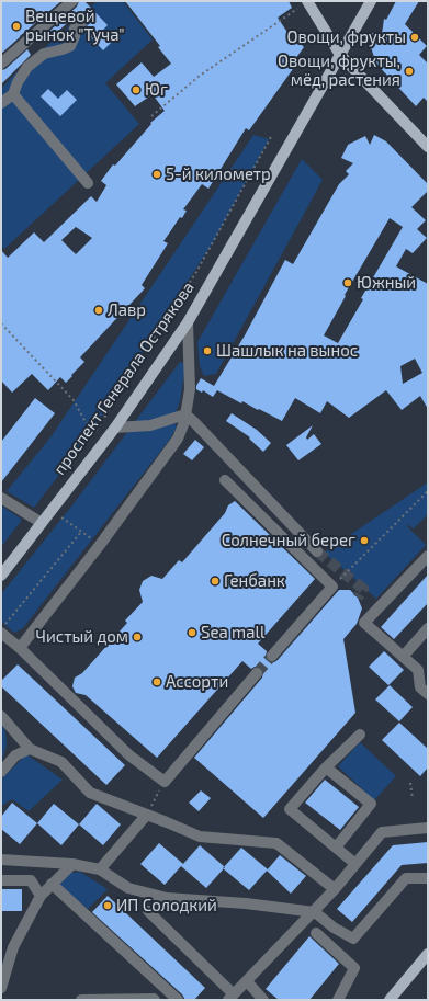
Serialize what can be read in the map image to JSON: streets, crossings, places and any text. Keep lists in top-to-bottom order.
{
  "streets": {
    "main road": ["проспект Генерала Острякова"]
  },
  "places": [
    "Вещевой рынок \"Туча\"",
    "Овощи, фрукты",
    "Овощи, фрукты, мёд, растения",
    "Юг",
    "5-й километр",
    "Южный",
    "Лавр",
    "Шашлык на вынос",
    "Солнечный берег",
    "Генбанк",
    "Sea mall",
    "Чистый дом",
    "Ассорти",
    "ИП Солодкий"
  ]
}
